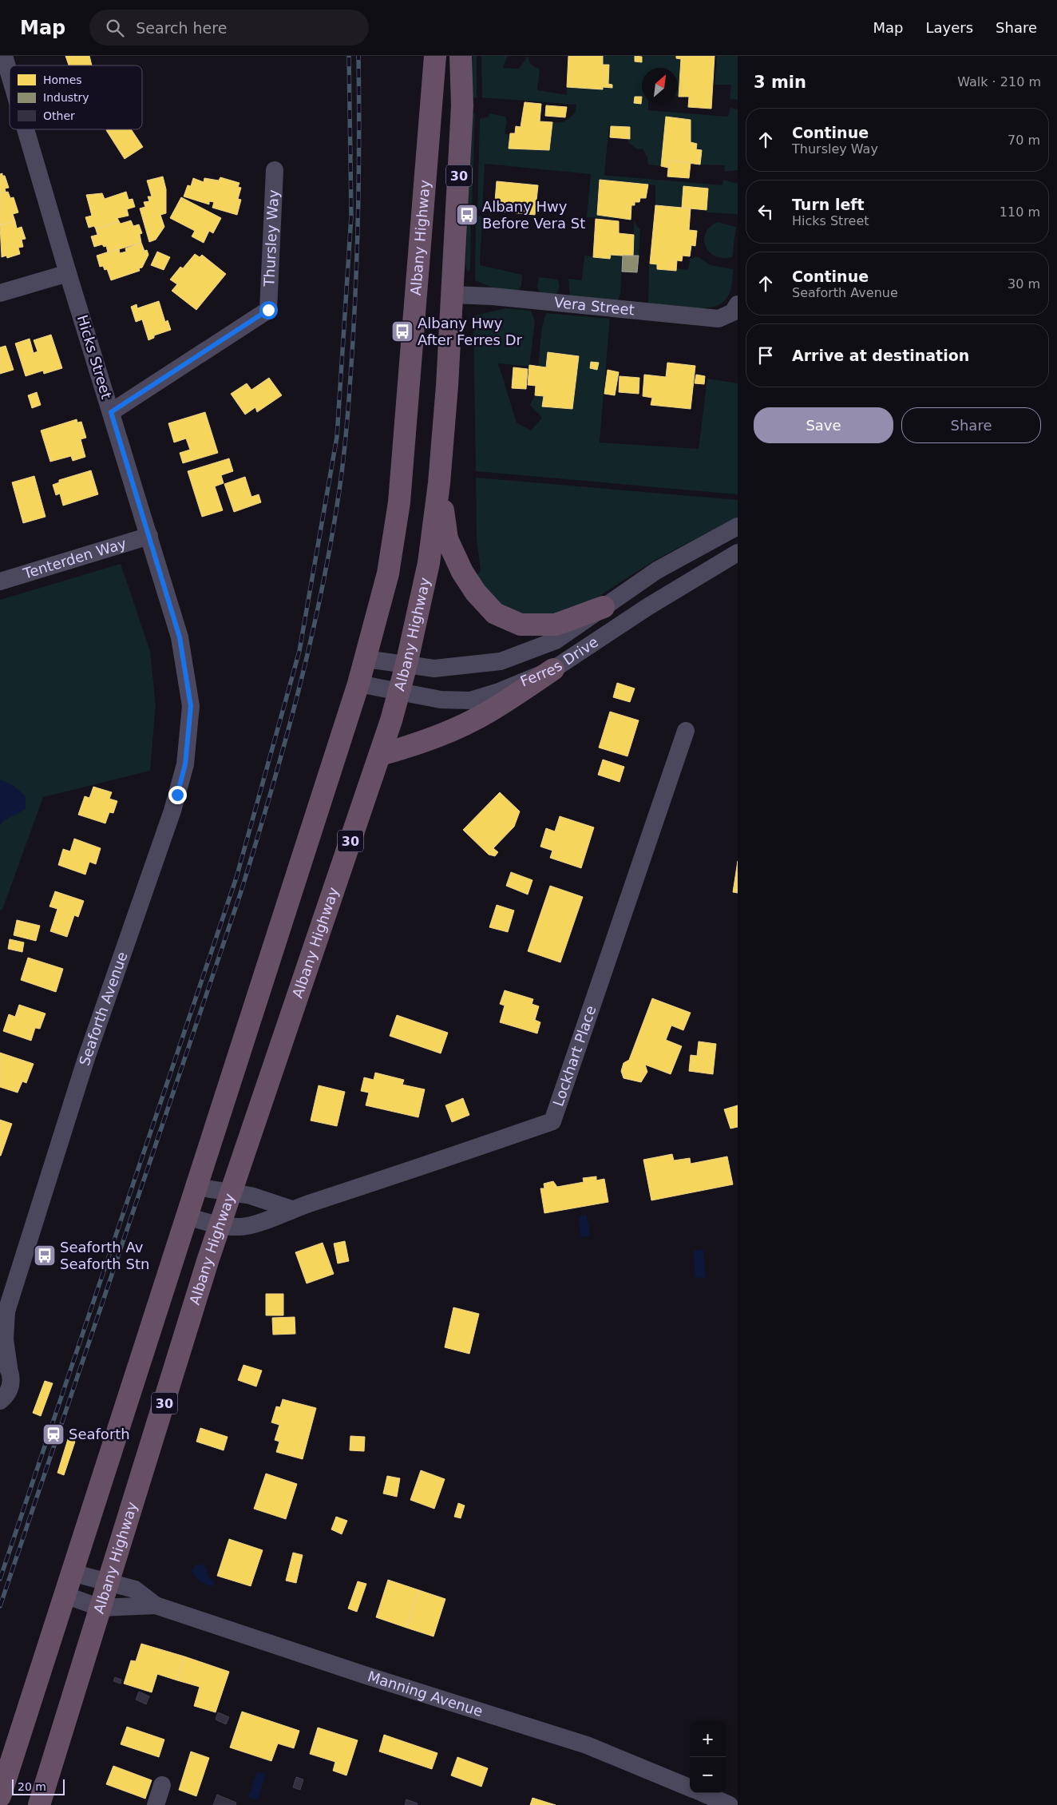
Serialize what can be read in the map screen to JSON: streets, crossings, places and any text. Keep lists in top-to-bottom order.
{
  "streets": {
    "highway": ["30", "Albany Highway"],
    "street": [
      "Thursley Way",
      "Vera Street",
      "Hicks Street",
      "Tenterden Way",
      "Ferres Drive",
      "Seaforth Avenue",
      "Lockhart Place",
      "Manning Avenue"
    ]
  },
  "crossings": [
    ["Thursley Way", "Hicks Street"],
    ["Albany Highway", "Vera Street"],
    ["Albany Highway", "Ferres Drive"],
    ["Albany Highway", "Lockhart Place"],
    ["Albany Highway", "Manning Avenue"],
    ["Hicks Street", "Tenterden Way"],
    ["Hicks Street", "Seaforth Avenue"]
  ],
  "places": {
    "bus stop": ["Albany Hwy Before Vera St", "Albany Hwy After Ferres Dr", "Seaforth Av Seaforth Stn"],
    "station": ["Seaforth"]
  },
  "legend": ["Homes", "Industry", "Other"],
  "scale_bar": "20 m",
  "north": "top right",
  "page": {
    "header": "Map",
    "search": "Search here",
    "nav": ["Map", "Layers", "Share"],
    "heading": ["3 min", "Walk · 210 m"],
    "list": [
      ["Continue", "Thursley Way", "70 m"],
      ["Turn left", "Hicks Street", "110 m"],
      ["Continue", "Seaforth Avenue", "30 m"],
      "Arrive at destination"
    ],
    "buttons": ["Save", "Share"],
    "map_buttons": ["+", "−"],
    "scale": "20 m"
  }
}
